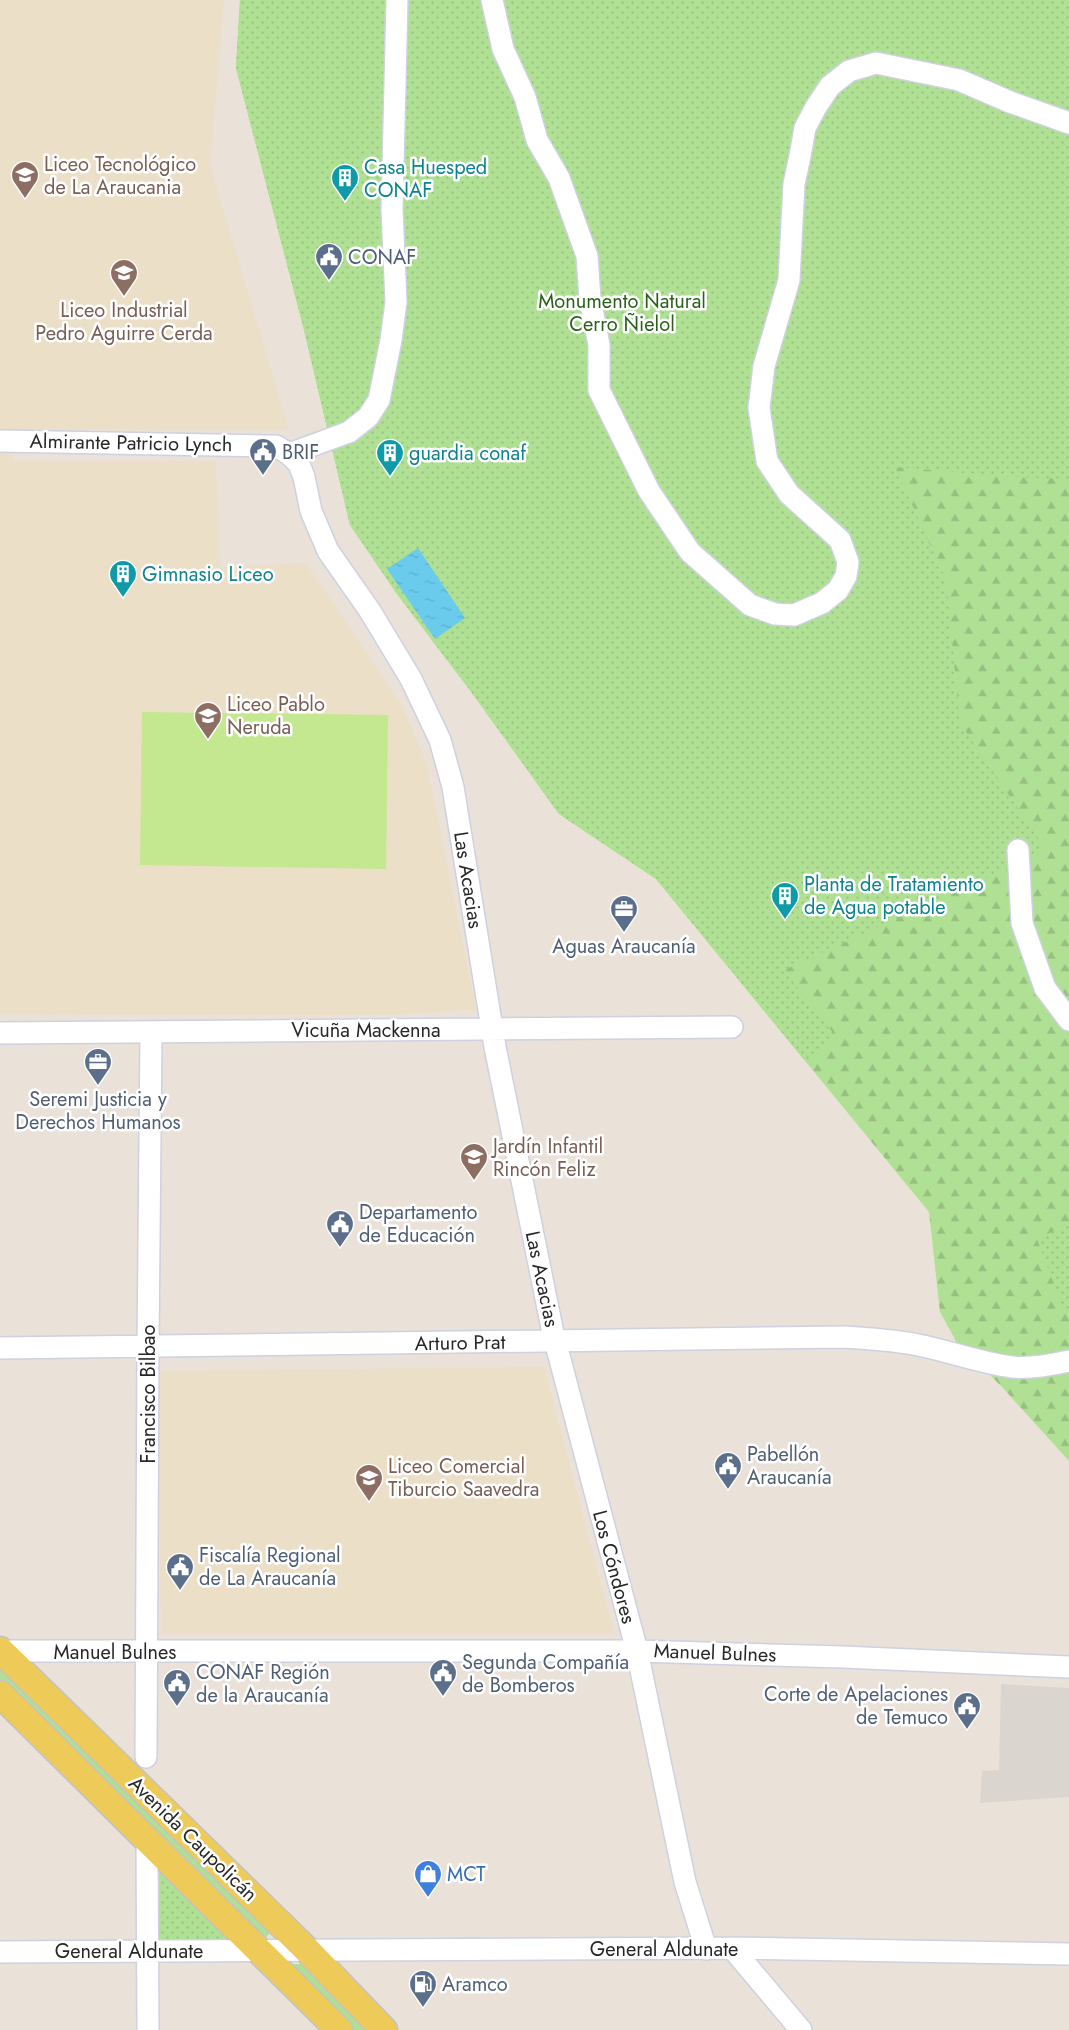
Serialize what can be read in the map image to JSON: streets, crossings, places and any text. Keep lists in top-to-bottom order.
{
  "streets": {
    "main road": ["Avenida Caupolicán"],
    "street": [
      "Almirante Patricio Lynch",
      "Las Acacias",
      "Vicuña Mackenna",
      "Arturo Prat",
      "Francisco Bilbao",
      "Los Cóndores",
      "Manuel Bulnes",
      "General Aldunate"
    ]
  },
  "crossings": [
    ["Almirante Patricio Lynch", "Las Acacias"],
    ["Las Acacias", "Vicuña Mackenna"],
    ["Las Acacias", "Arturo Prat"],
    ["Las Acacias", "Los Cóndores"],
    ["Vicuña Mackenna", "Francisco Bilbao"],
    ["Arturo Prat", "Francisco Bilbao"],
    ["Arturo Prat", "Los Cóndores"],
    ["Francisco Bilbao", "Manuel Bulnes"],
    ["Los Cóndores", "Manuel Bulnes"],
    ["Los Cóndores", "General Aldunate"],
    ["Manuel Bulnes", "Avenida Caupolicán"],
    ["Avenida Caupolicán", "General Aldunate"]
  ],
  "parks": ["Monumento Natural Cerro Ñielol"],
  "places": {
    "school or university": [
      "Liceo Tecnológico de La Araucania",
      "Liceo Industrial Pedro Aguirre Cerda",
      "Liceo Pablo Neruda",
      "Jardín Infantil Rincón Feliz",
      "Liceo Comercial Tiburcio Saavedra"
    ],
    "building": [
      "Casa Huesped CONAF",
      "guardia conaf",
      "Gimnasio Liceo",
      "Planta de Tratamiento de Agua potable"
    ],
    "public building": [
      "CONAF",
      "BRIF",
      "Departamento de Educación",
      "Pabellón Araucanía",
      "Fiscalía Regional de La Araucanía",
      "Segunda Compañía de Bomberos",
      "CONAF Región de la Araucanía",
      "Corte de Apelaciones de Temuco"
    ],
    "office": ["Aguas Araucanía", "Seremi Justicia y Derechos Humanos"],
    "shop": ["MCT"],
    "fuel station": ["Aramco"]
  }
}
